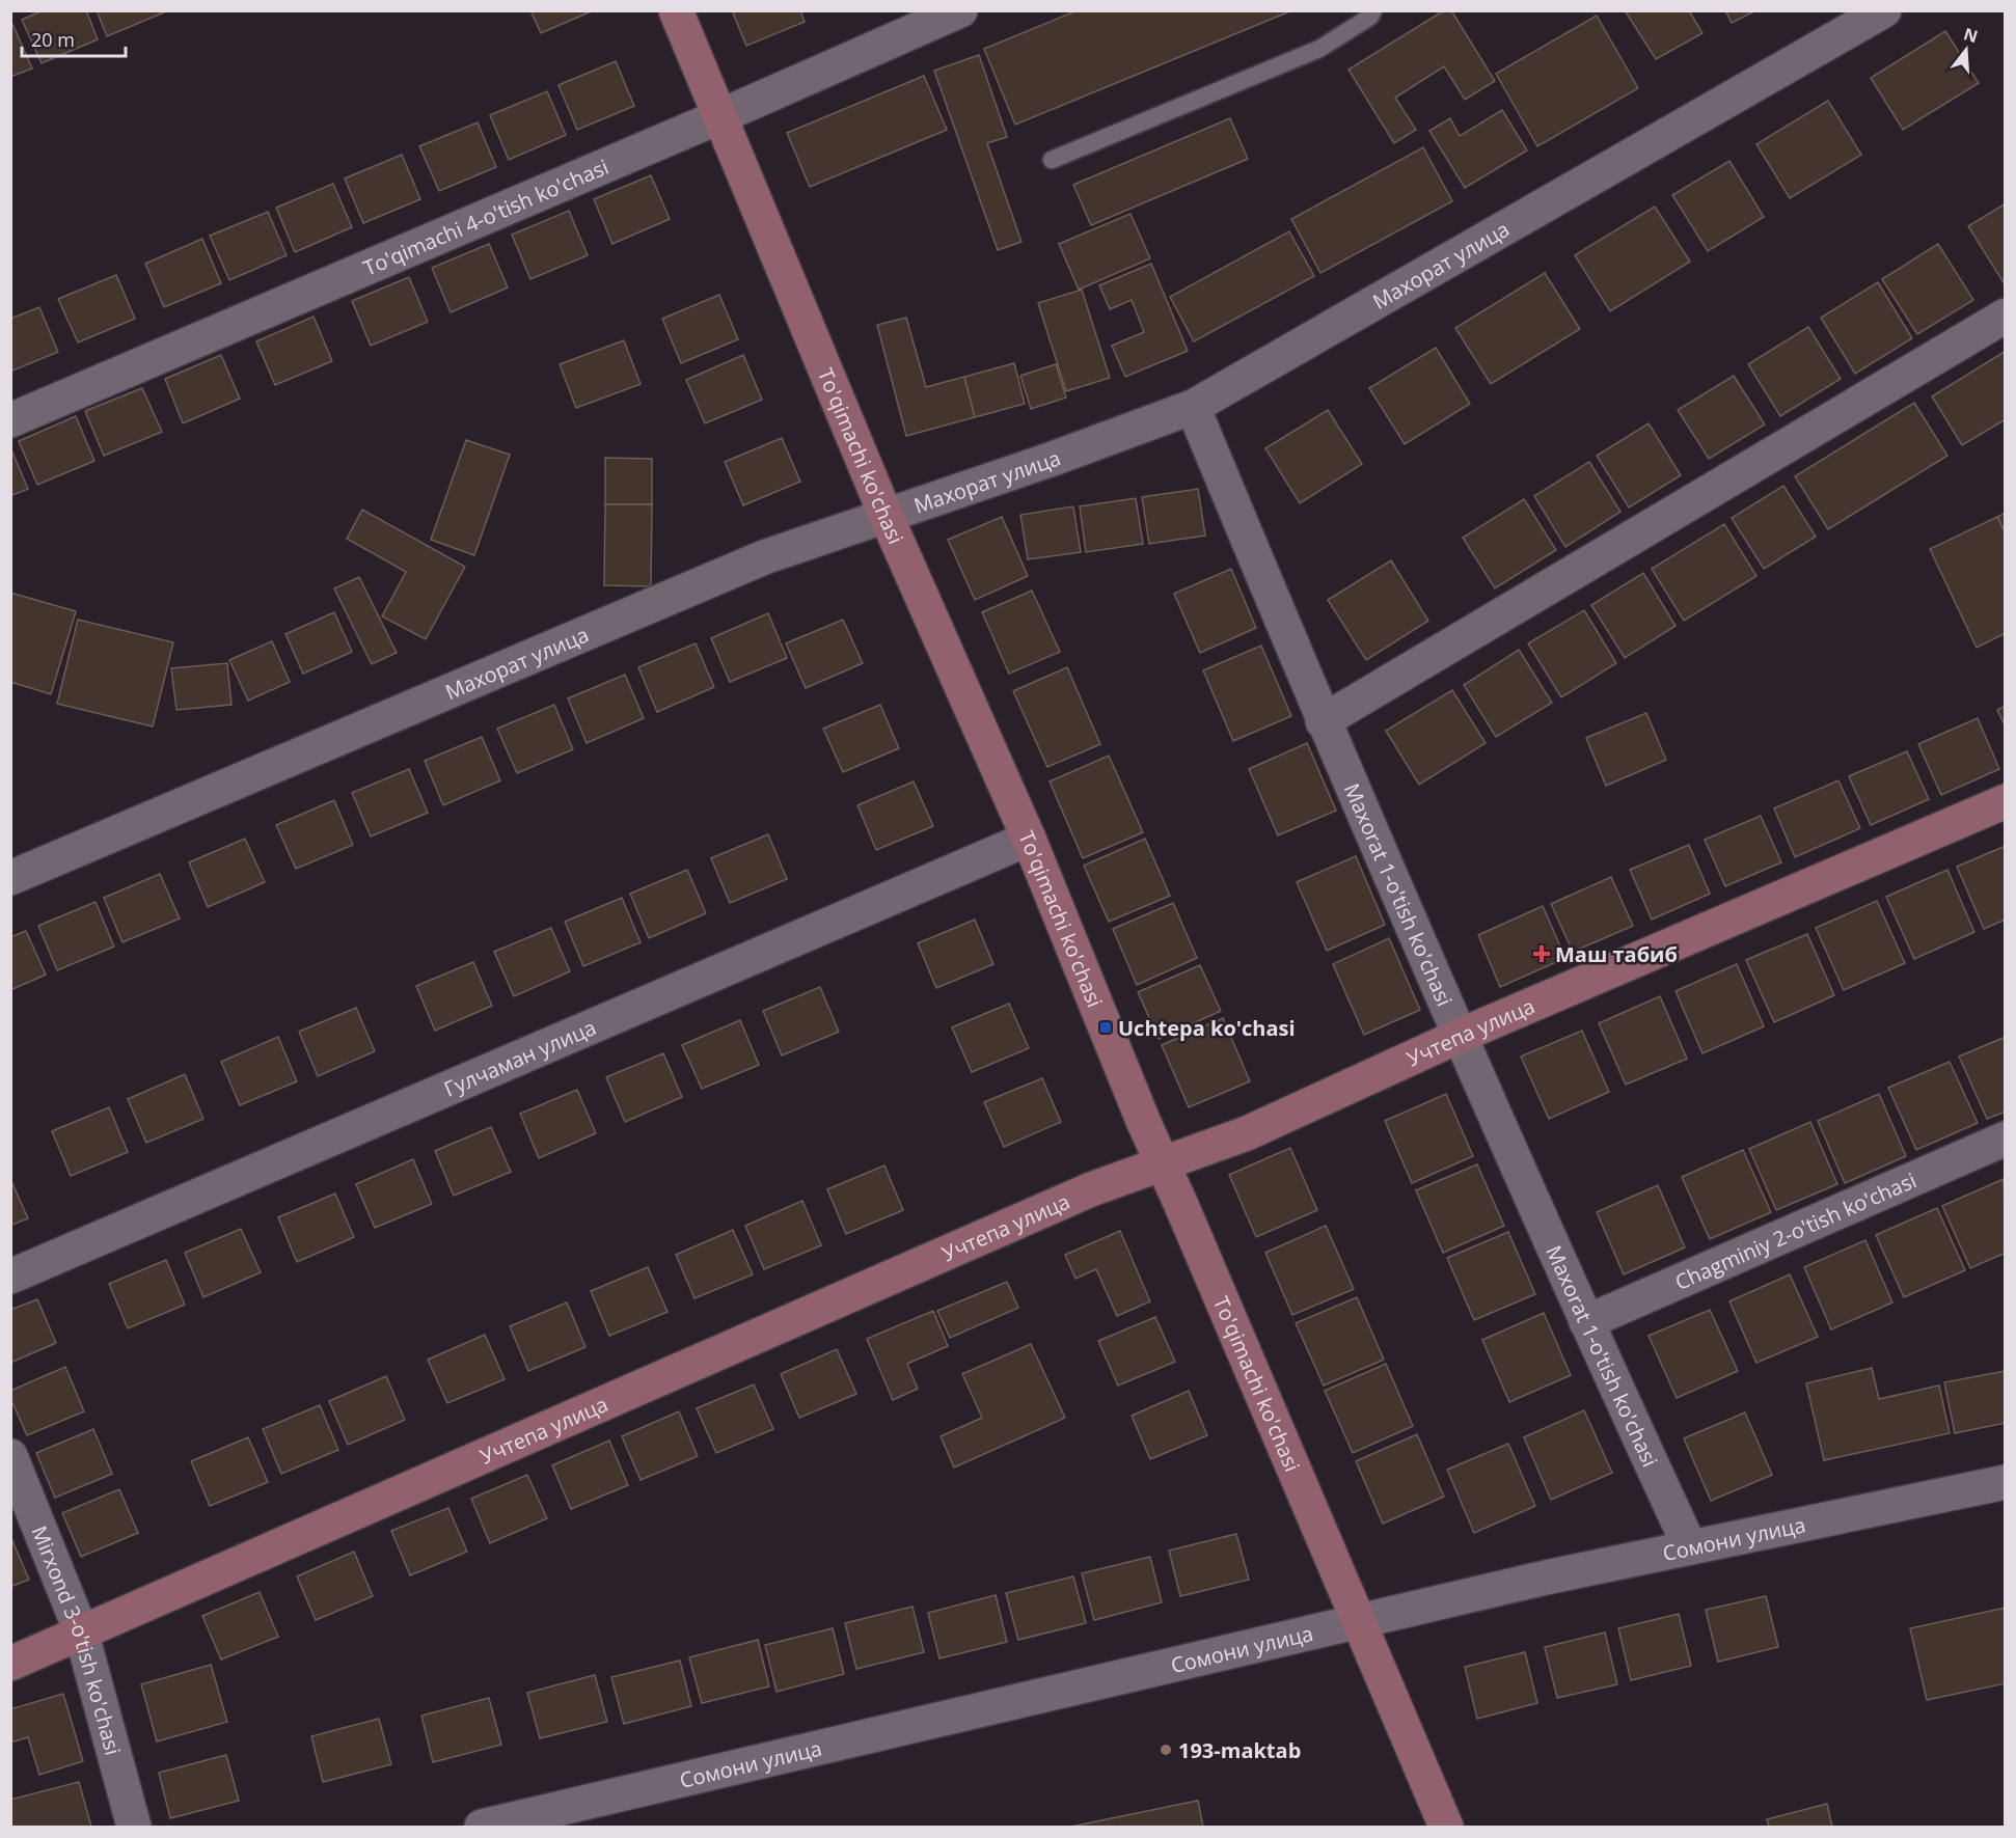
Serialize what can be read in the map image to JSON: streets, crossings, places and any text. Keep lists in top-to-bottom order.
{
  "streets": {
    "street": [
      "To'qimachi 4-o'tish ko'chasi",
      "Махорат улица",
      "To'qimachi ko'chasi",
      "Maxorat 1-o'tish ko'chasi",
      "Учтепа улица",
      "Гулчаман улица",
      "Chagminiy 2-o'tish ko'chasi",
      "Сомони улица",
      "Mirxond 3-o'tish ko'chasi"
    ]
  },
  "crossings": [
    ["To'qimachi 4-o'tish ko'chasi", "To'qimachi ko'chasi"],
    ["Махорат улица", "To'qimachi ko'chasi"],
    ["Махорат улица", "Maxorat 1-o'tish ko'chasi"],
    ["To'qimachi ko'chasi", "Учтепа улица"],
    ["To'qimachi ko'chasi", "Гулчаман улица"],
    ["To'qimachi ko'chasi", "Сомони улица"],
    ["Maxorat 1-o'tish ko'chasi", "Учтепа улица"],
    ["Maxorat 1-o'tish ko'chasi", "Chagminiy 2-o'tish ko'chasi"],
    ["Maxorat 1-o'tish ko'chasi", "Сомони улица"],
    ["Учтепа улица", "Mirxond 3-o'tish ko'chasi"]
  ],
  "places": {
    "health": ["Маш табиб"],
    "transit": ["Uchtepa ko'chasi"],
    "other": ["193-maktab"]
  },
  "scale_bar": "20 m",
  "north": "top"
}
